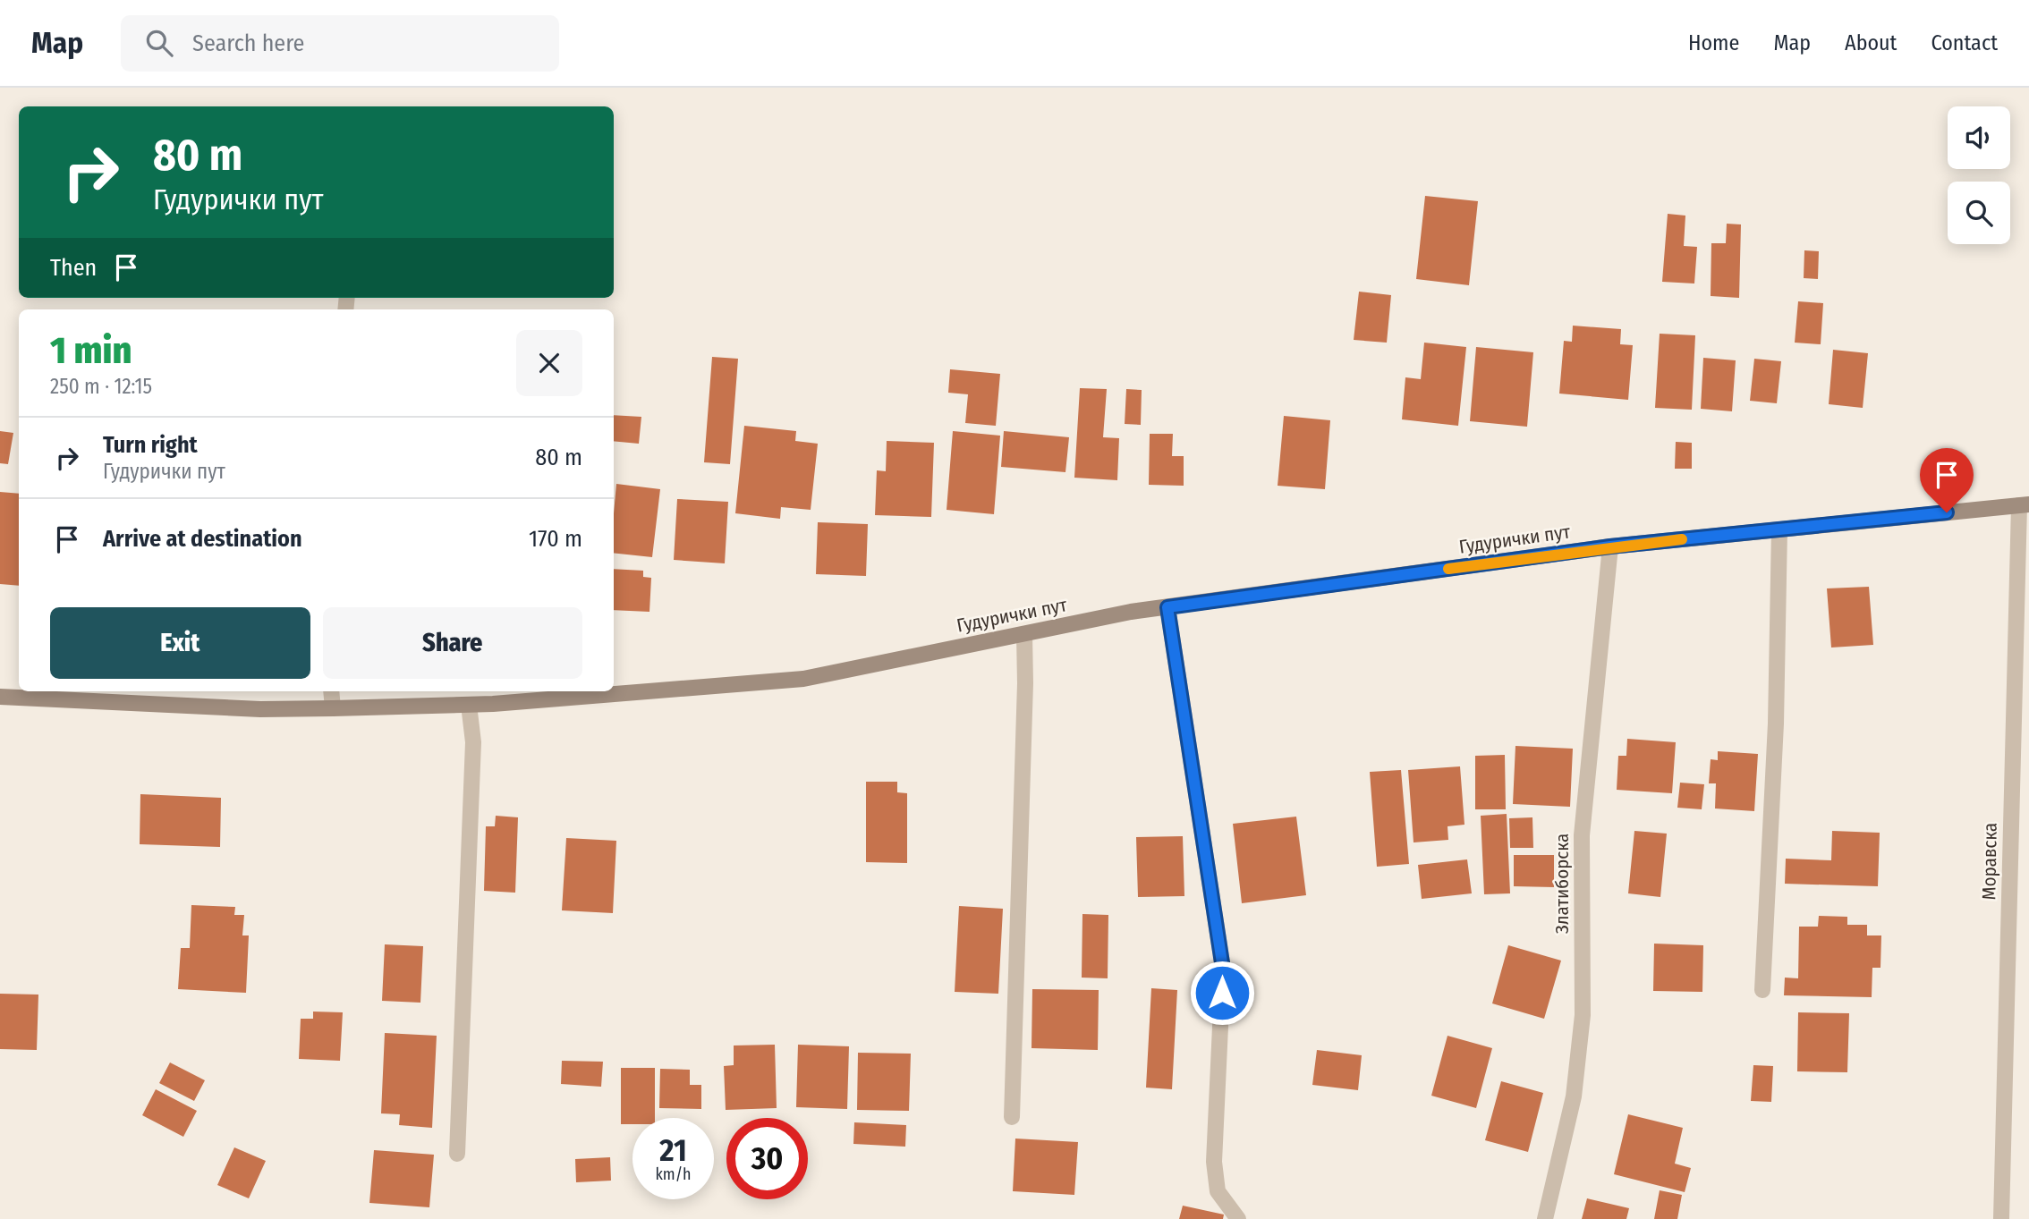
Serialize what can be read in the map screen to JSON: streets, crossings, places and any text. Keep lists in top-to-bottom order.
{
  "streets": {
    "street": ["Гудурички пут", "Моравска", "Златиборска"]
  },
  "crossings": [
    ["Гудурички пут", "Моравска"],
    ["Гудурички пут", "Златиборска"]
  ],
  "page": {
    "header": "Map",
    "search": "Search here",
    "nav": [
      "Home",
      "Map",
      "About",
      "Contact"
    ],
    "turn": ["80 m", "Гудурички пут"],
    "then": "Then",
    "heading": ["1 min", "250 m · 12:15"],
    "list": [
      {
        "name": "Turn right",
        "note": "Гудурички пут",
        "value": "80 m"
      },
      {
        "name": "Arrive at destination",
        "value": "170 m"
      }
    ],
    "buttons": ["Exit", "Share"],
    "speed": "21 km/h",
    "limit": "30"
  }
}
